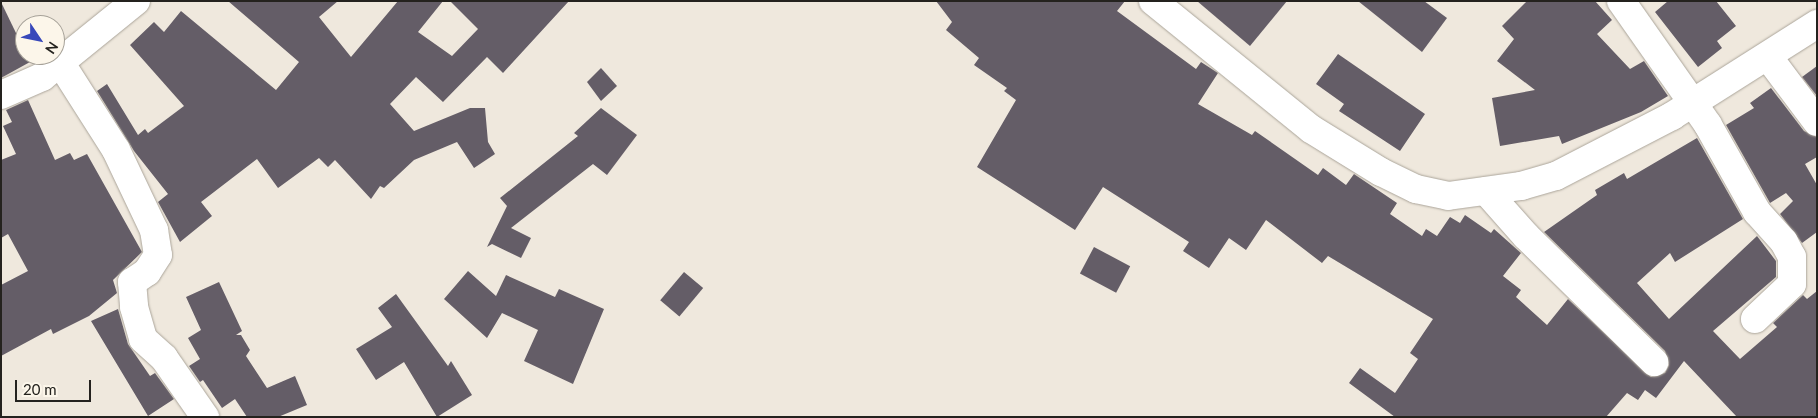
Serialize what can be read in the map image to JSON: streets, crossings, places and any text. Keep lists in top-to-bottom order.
{
  "scale_bar": "20 m",
  "north": "bottom right"
}
